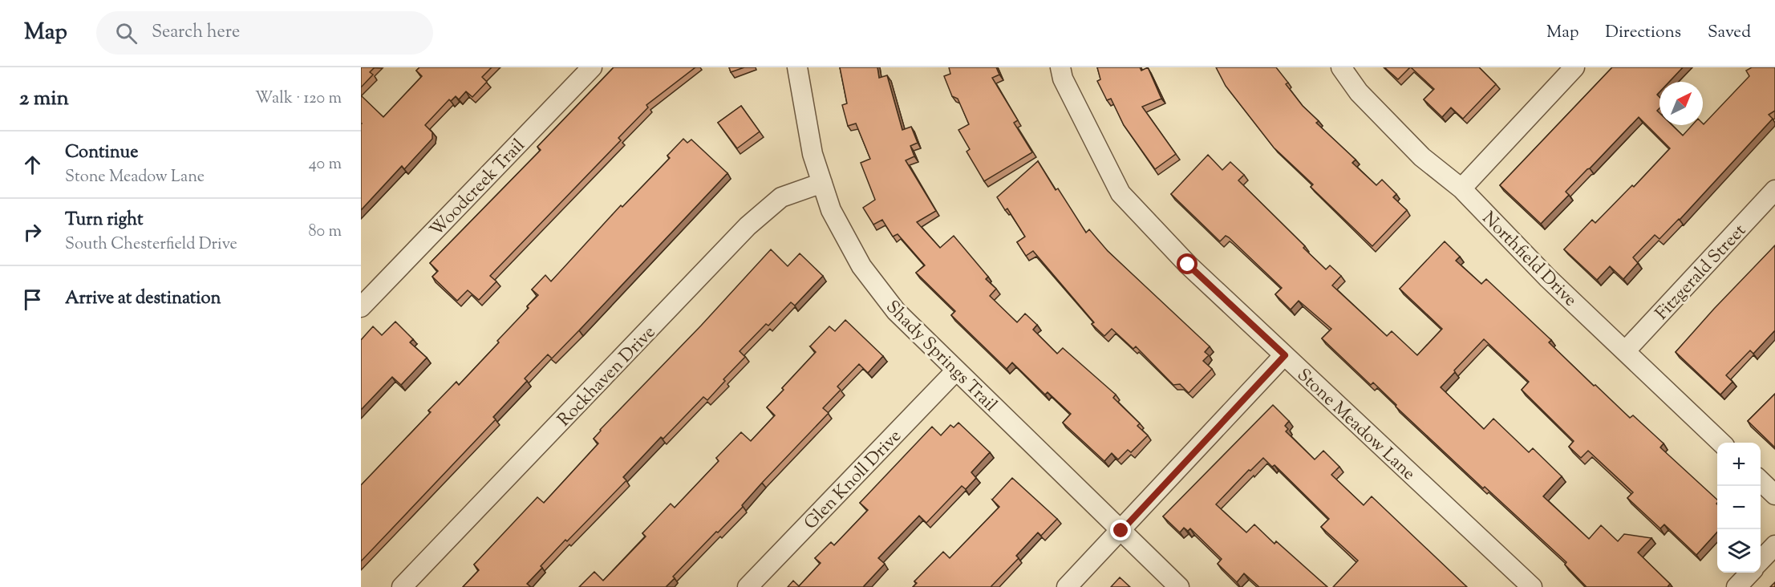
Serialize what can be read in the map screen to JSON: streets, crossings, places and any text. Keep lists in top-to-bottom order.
{
  "streets": {
    "street": [
      "Woodcreek Trail",
      "Northfield Drive",
      "Fitzgerald Street",
      "Shady Springs Trail",
      "Rockhaven Drive",
      "Stone Meadow Lane",
      "Glen Knoll Drive"
    ]
  },
  "crossings": [
    ["Northfield Drive", "Fitzgerald Street"],
    ["Shady Springs Trail", "Rockhaven Drive"],
    ["Shady Springs Trail", "Glen Knoll Drive"]
  ],
  "north": "top right",
  "page": {
    "header": "Map",
    "search": "Search here",
    "nav": ["Map", "Directions", "Saved"],
    "heading": ["2 min", "Walk · 120 m"],
    "list": [
      ["Continue", "Stone Meadow Lane", "40 m"],
      ["Turn right", "South Chesterfield Drive", "80 m"],
      "Arrive at destination"
    ],
    "map_buttons": ["+", "−"]
  }
}
